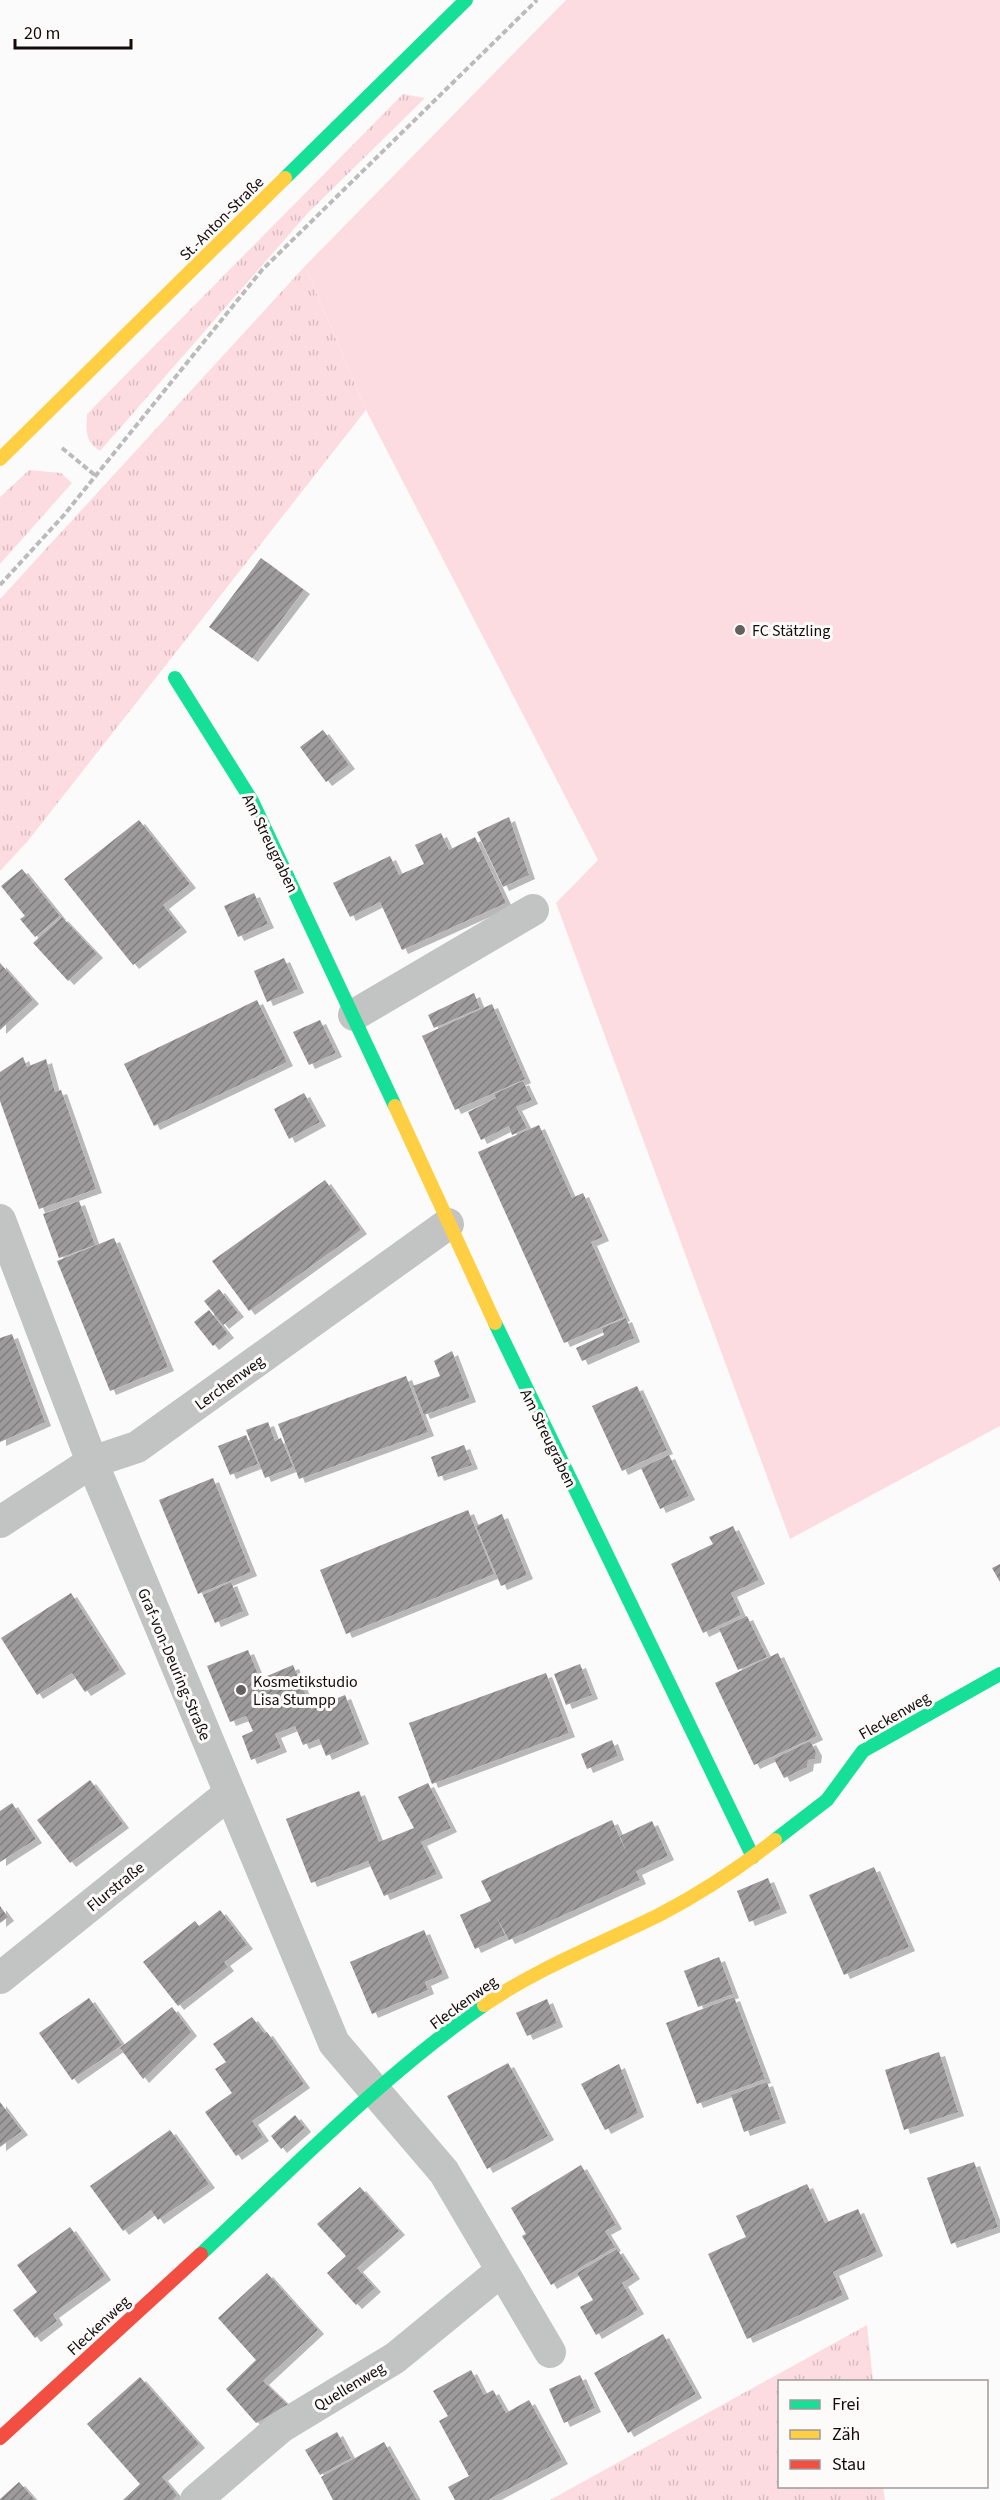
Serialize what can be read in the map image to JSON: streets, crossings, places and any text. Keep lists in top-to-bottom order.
{
  "streets": {
    "street": [
      "St.-Anton-Straße",
      "Am Streugraben",
      "Lerchenweg",
      "Graf-von-Deuring-Straße",
      "Fleckenweg",
      "Flurstraße",
      "Quellenweg"
    ]
  },
  "crossings": [
    ["Am Streugraben", "Lerchenweg"],
    ["Am Streugraben", "Fleckenweg"],
    ["Lerchenweg", "Graf-von-Deuring-Straße"],
    ["Graf-von-Deuring-Straße", "Fleckenweg"],
    ["Graf-von-Deuring-Straße", "Flurstraße"]
  ],
  "places": ["FC Stätzling", "Kosmetikstudio Lisa Stumpp"],
  "legend": ["Frei", "Zäh", "Stau"],
  "scale_bar": "20 m"
}
